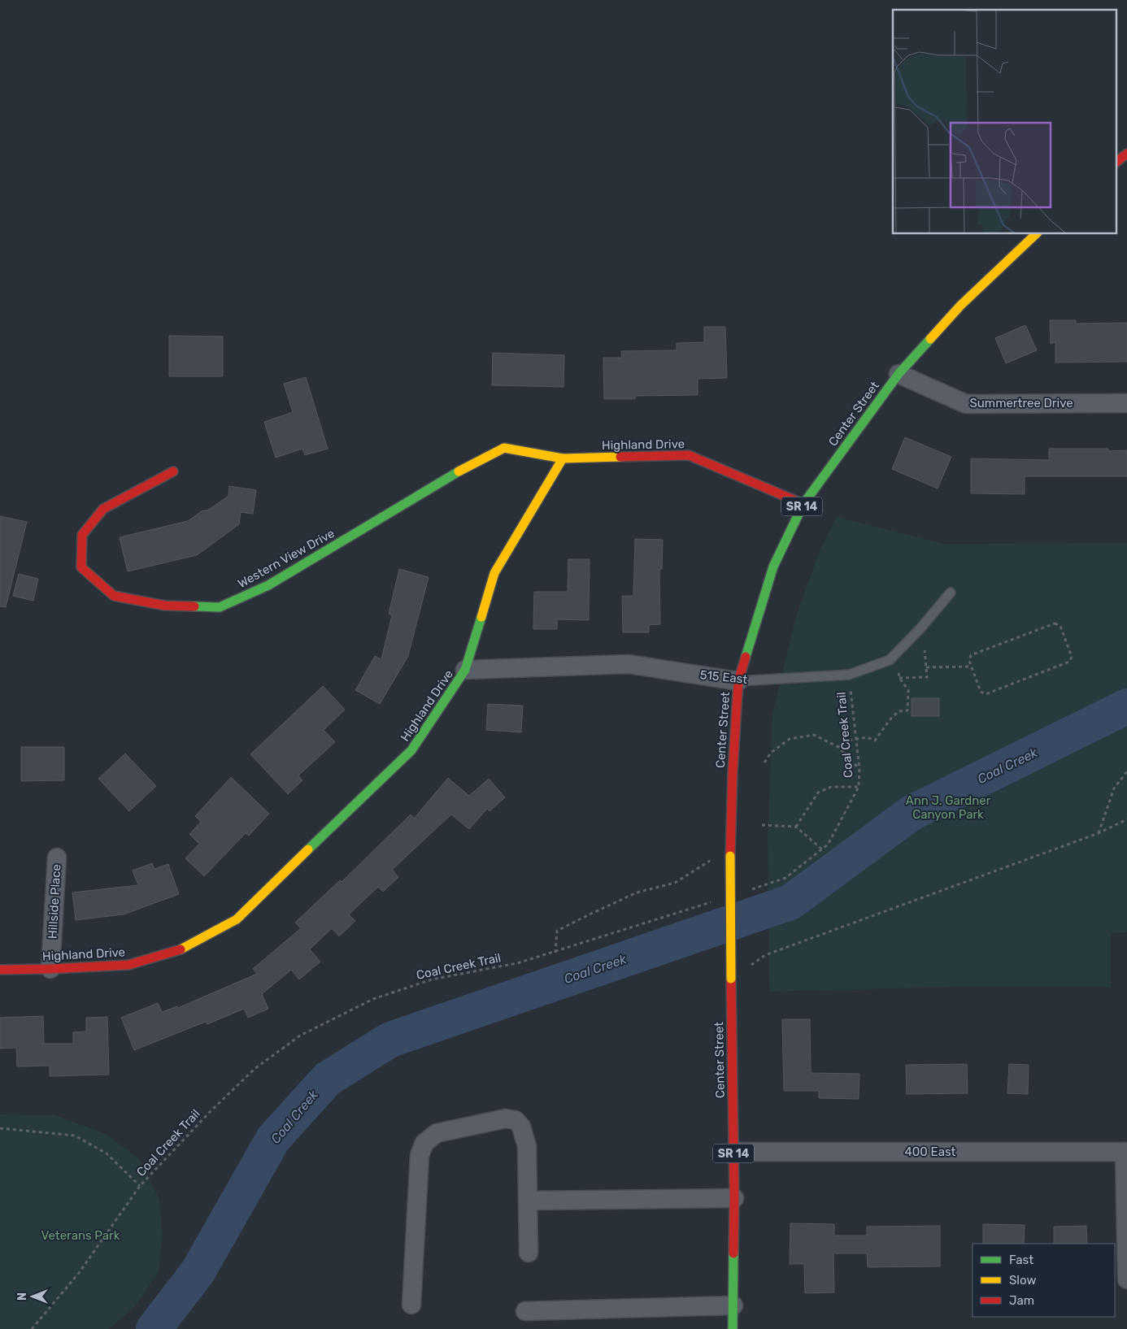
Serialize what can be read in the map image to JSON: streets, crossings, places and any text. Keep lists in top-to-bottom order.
{
  "streets": {
    "street": [
      "Summertree Drive",
      "Center Street",
      "Highland Drive",
      "SR 14",
      "Western View Drive",
      "515 East",
      "Hillside Place",
      "400 East"
    ],
    "path": ["Coal Creek Trail"]
  },
  "crossings": [
    ["Summertree Drive", "Center Street"],
    ["Center Street", "Highland Drive"],
    ["Center Street", "515 East"],
    ["Center Street", "400 East"],
    ["Highland Drive", "Western View Drive"],
    ["Highland Drive", "515 East"],
    ["Highland Drive", "Hillside Place"],
    ["515 East", "Coal Creek Trail"]
  ],
  "water": ["Coal Creek"],
  "parks": ["Ann J. Gardner Canyon Park", "Veterans Park"],
  "legend": ["Fast", "Slow", "Jam"],
  "north": "left"
}
